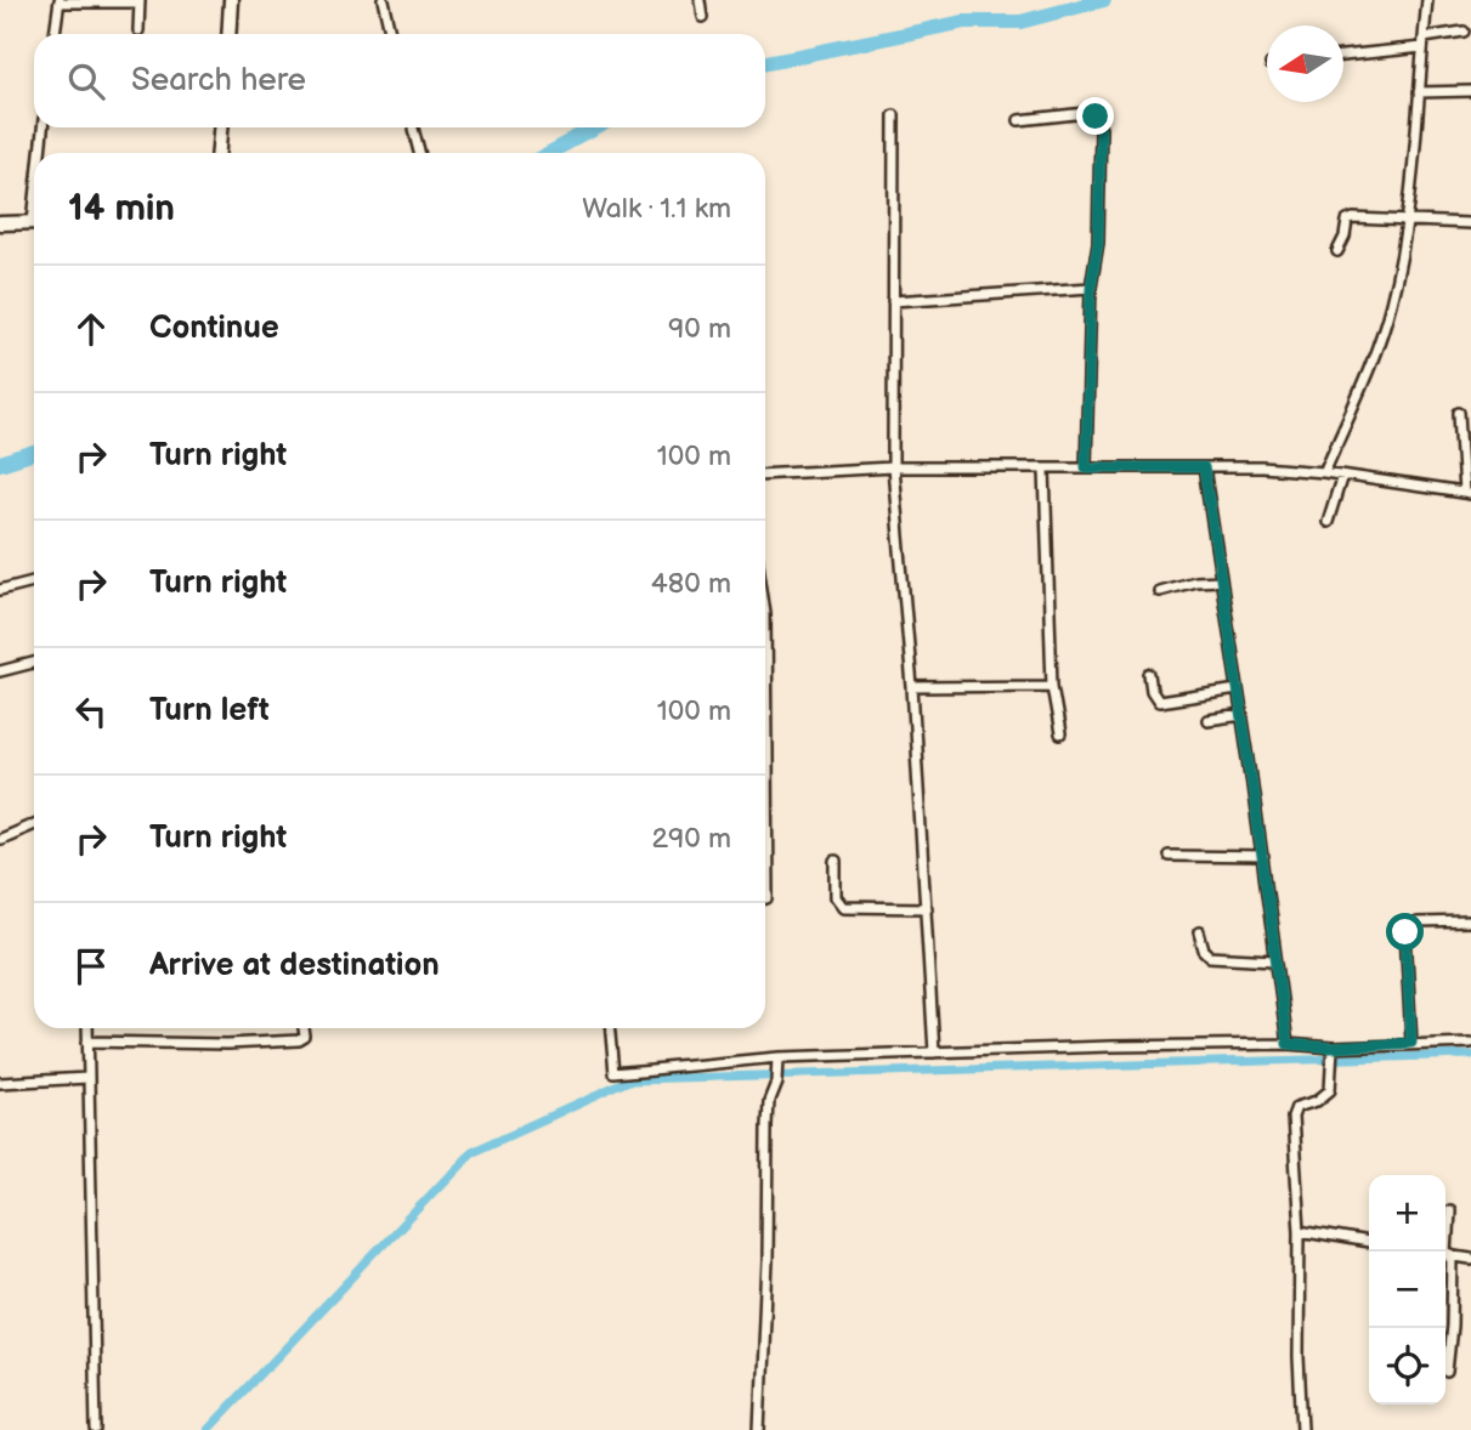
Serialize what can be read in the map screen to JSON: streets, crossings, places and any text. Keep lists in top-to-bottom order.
{
  "north": "left",
  "page": {
    "search": "Search here",
    "heading": ["14 min", "Walk · 1.1 km"],
    "list": [
      ["Continue", "90 m"],
      ["Turn right", "100 m"],
      ["Turn right", "480 m"],
      ["Turn left", "100 m"],
      ["Turn right", "290 m"],
      "Arrive at destination"
    ],
    "map_buttons": ["+", "−"]
  }
}
